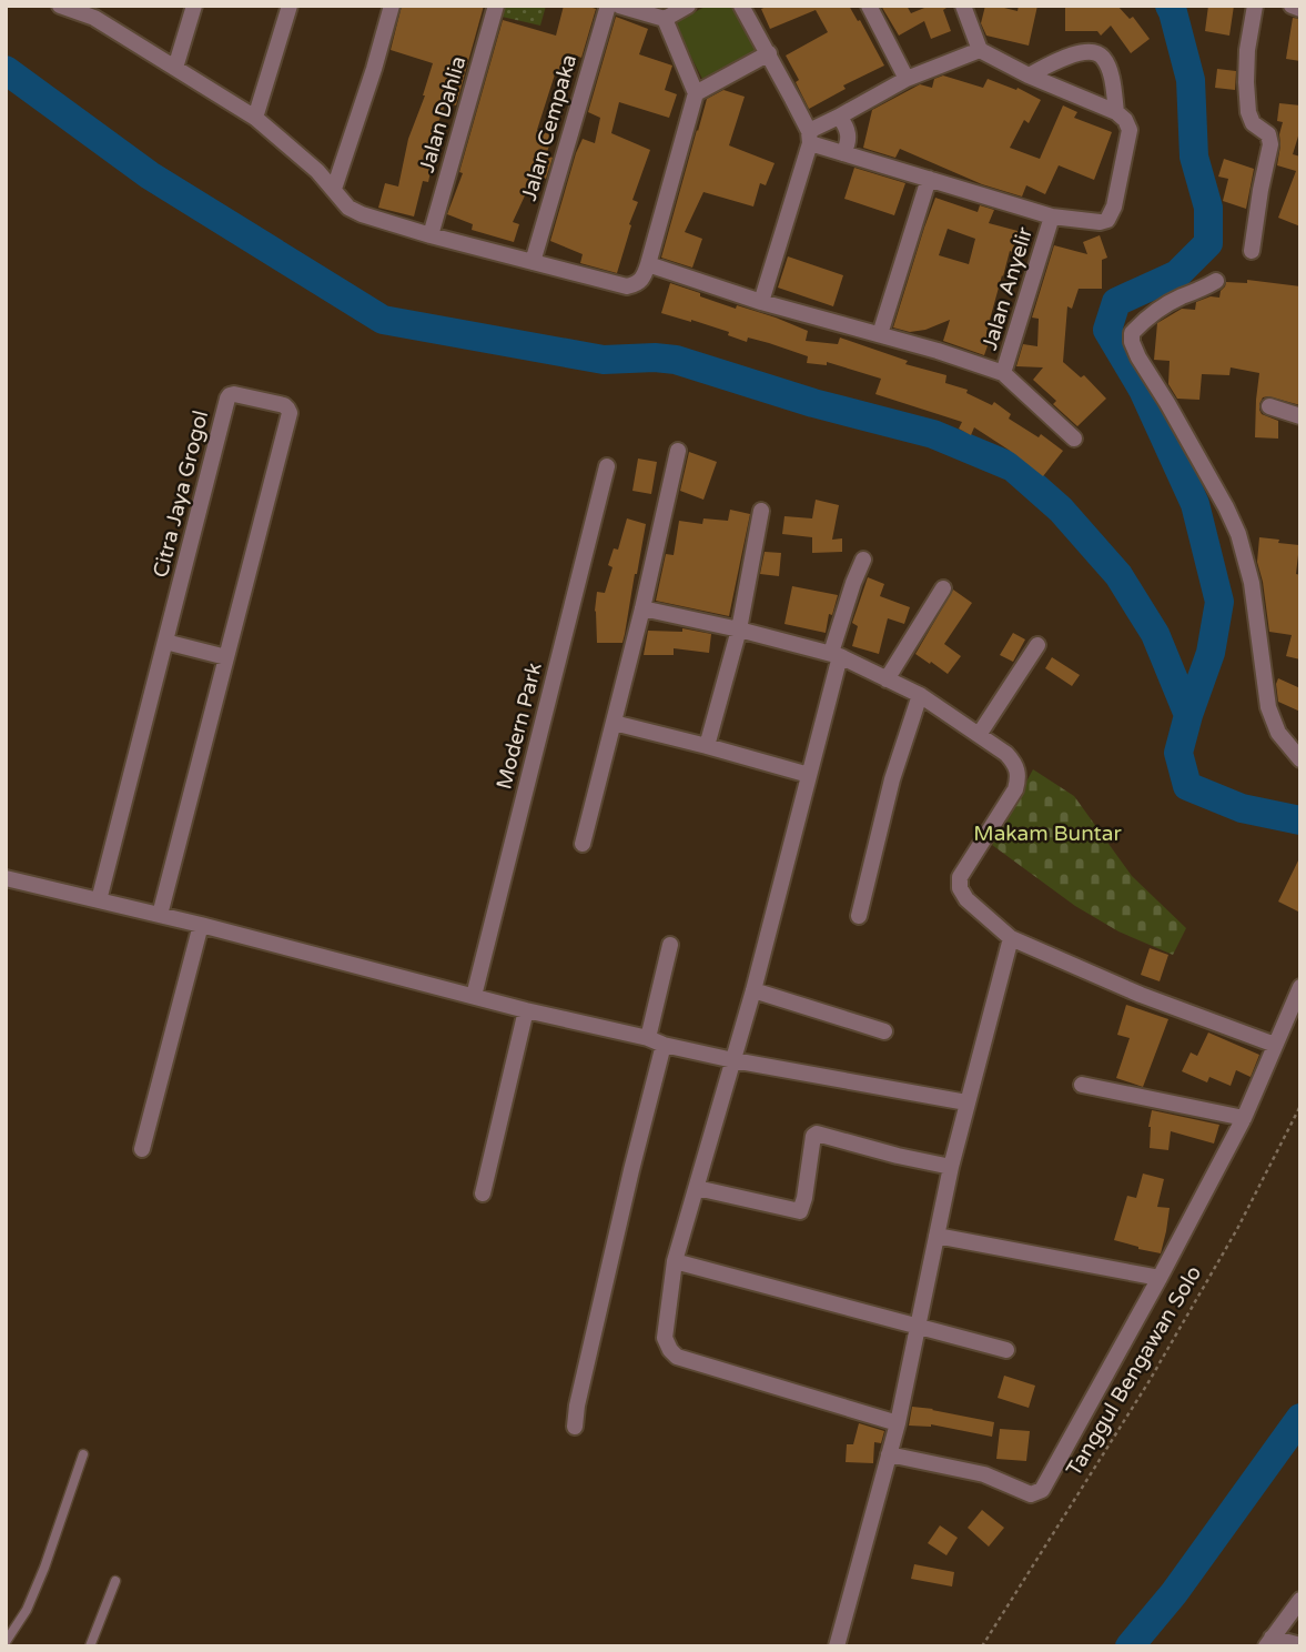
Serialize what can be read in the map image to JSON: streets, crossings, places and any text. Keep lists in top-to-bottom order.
{
  "streets": {
    "street": [
      "Jalan Dahlia",
      "Jalan Cempaka",
      "Jalan Anyelir",
      "Citra Jaya Grogol",
      "Modern Park"
    ],
    "path": ["Tanggul Bengawan Solo"]
  },
  "parks": ["Makam Buntar"]
}
